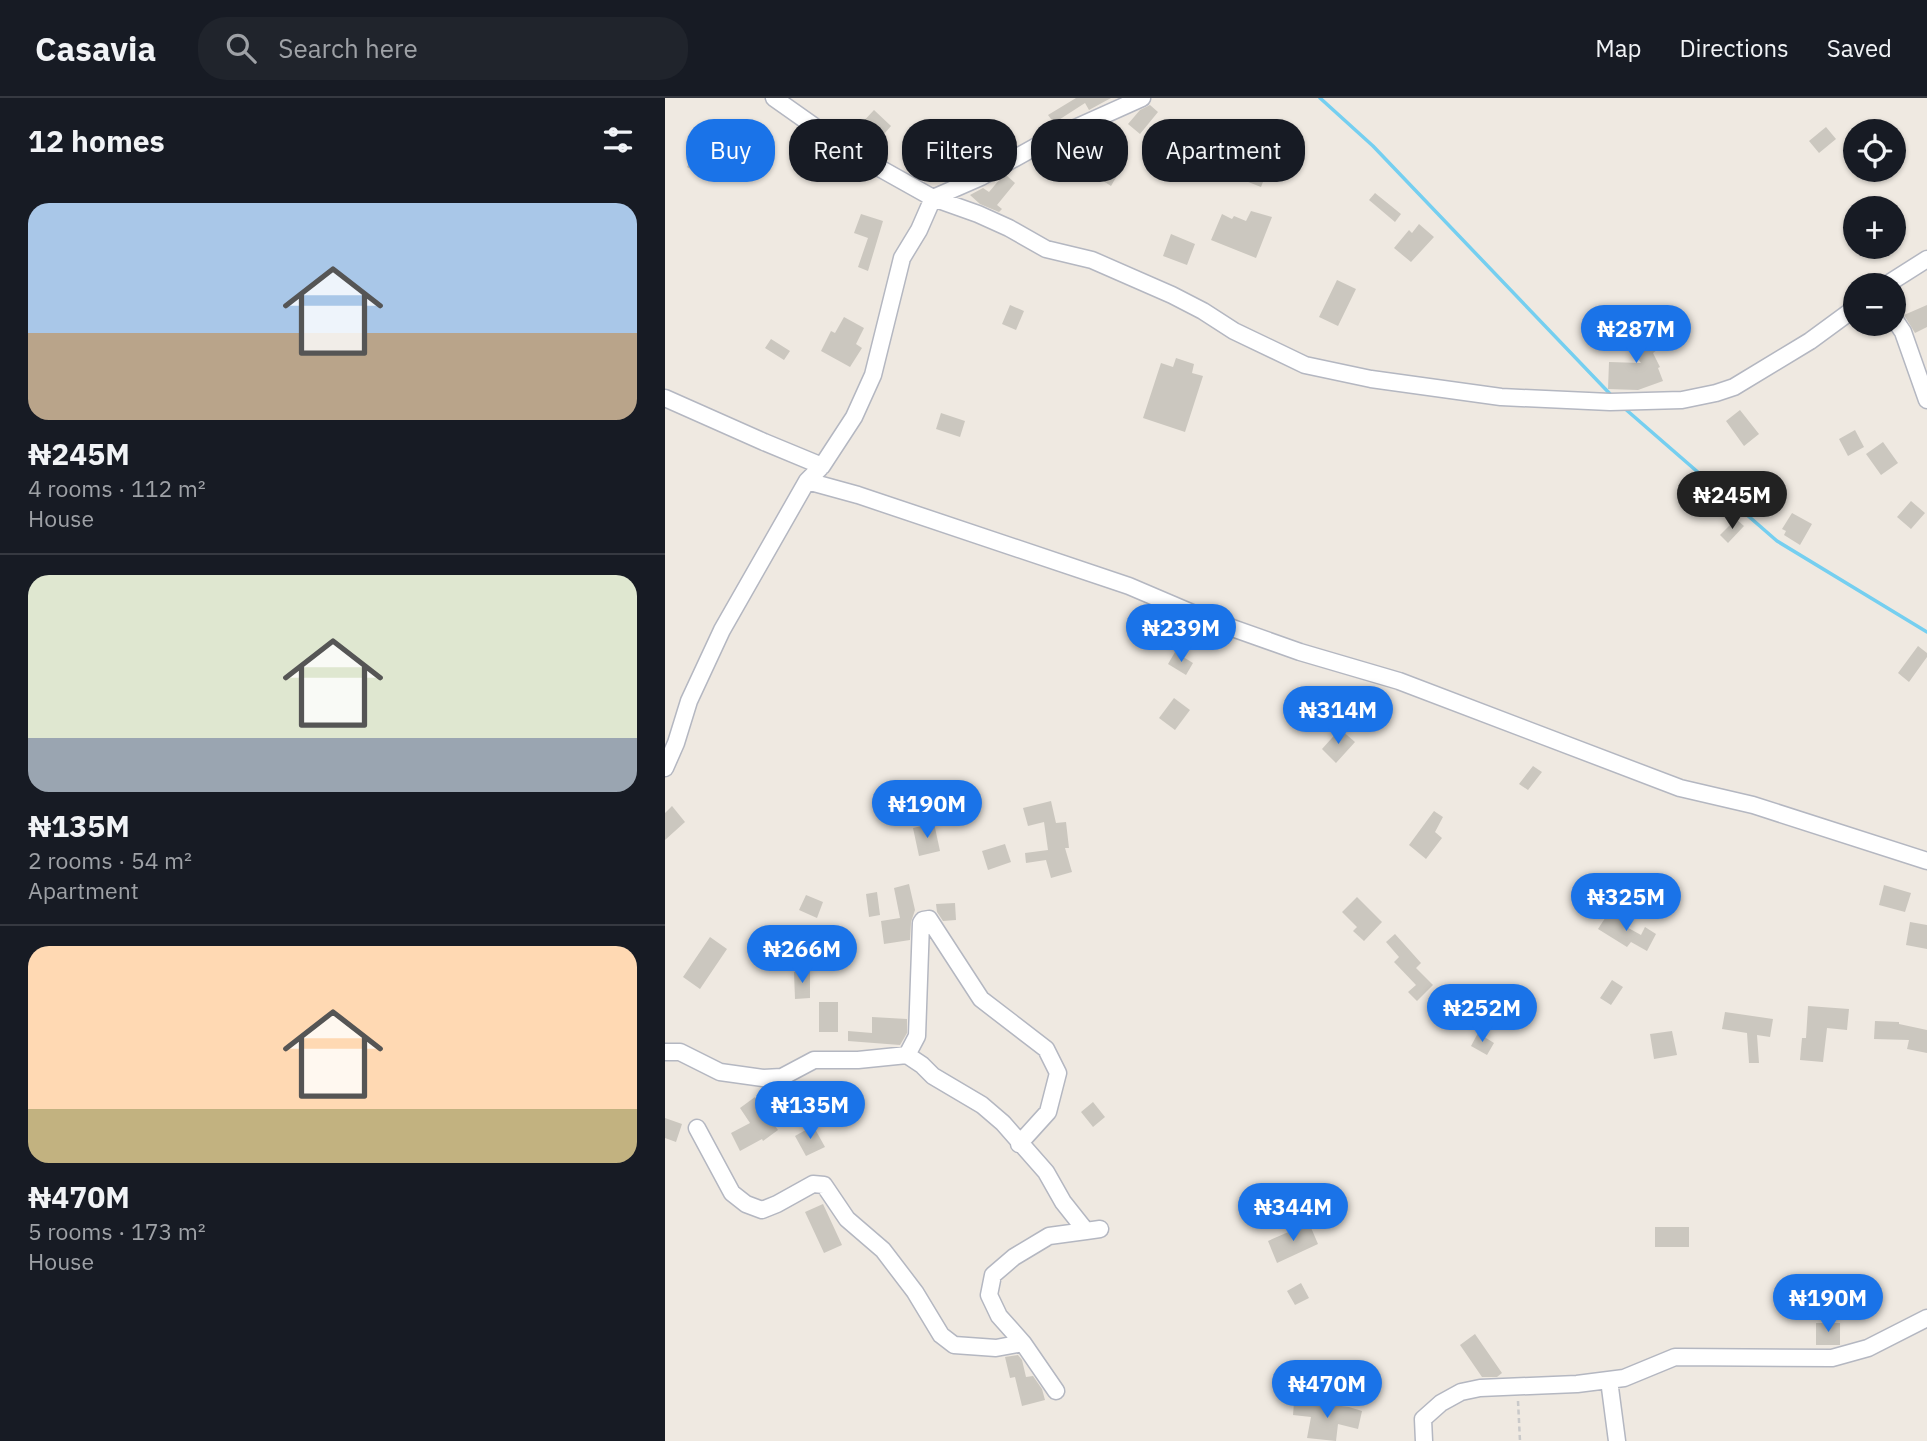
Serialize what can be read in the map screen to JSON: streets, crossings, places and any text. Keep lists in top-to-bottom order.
{
  "page": {
    "header": "Casavia",
    "search": "Search here",
    "nav": ["Map", "Directions", "Saved"],
    "heading": "12 homes",
    "map_buttons": ["+", "−"],
    "chip": [
      "Buy",
      "Rent",
      "Filters",
      "New",
      "Apartment"
    ],
    "list": [
      {
        "name": "₦245M",
        "note": "4 rooms · 112 m² · House"
      },
      {
        "name": "₦135M",
        "note": "2 rooms · 54 m² · Apartment"
      },
      {
        "name": "₦470M",
        "note": "5 rooms · 173 m² · House"
      }
    ],
    "price": [
      "₦287M",
      "₦245M",
      "₦239M",
      "₦314M",
      "₦190M",
      "₦325M",
      "₦266M",
      "₦252M",
      "₦135M",
      "₦344M",
      "₦190M",
      "₦470M"
    ]
  }
}
